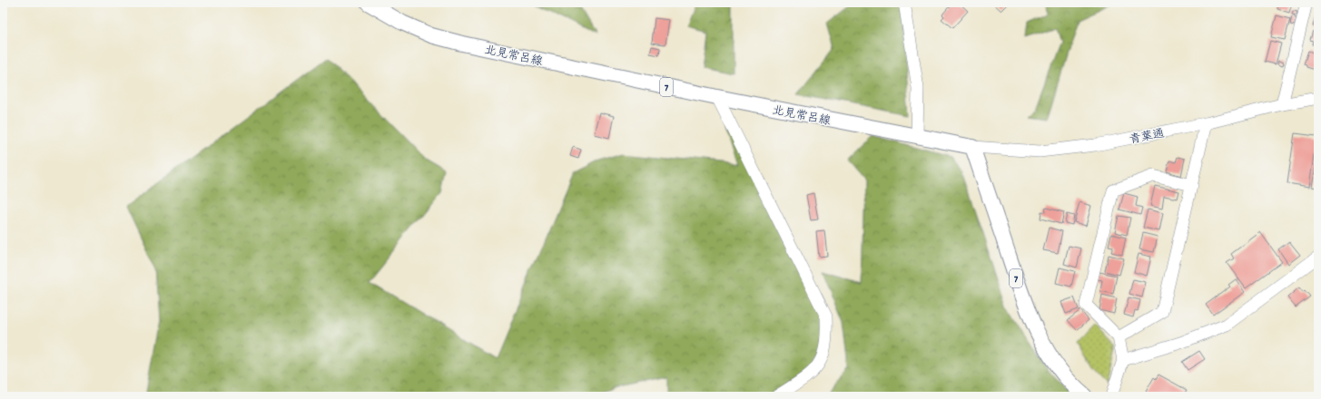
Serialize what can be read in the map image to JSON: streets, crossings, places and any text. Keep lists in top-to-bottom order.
{
  "streets": {
    "main road": ["北見常呂線", "7"],
    "street": ["青葉通"]
  },
  "crossings": [
    ["北見常呂線", "7"],
    ["北見常呂線", "青葉通"],
    ["7", "青葉通"]
  ]
}
